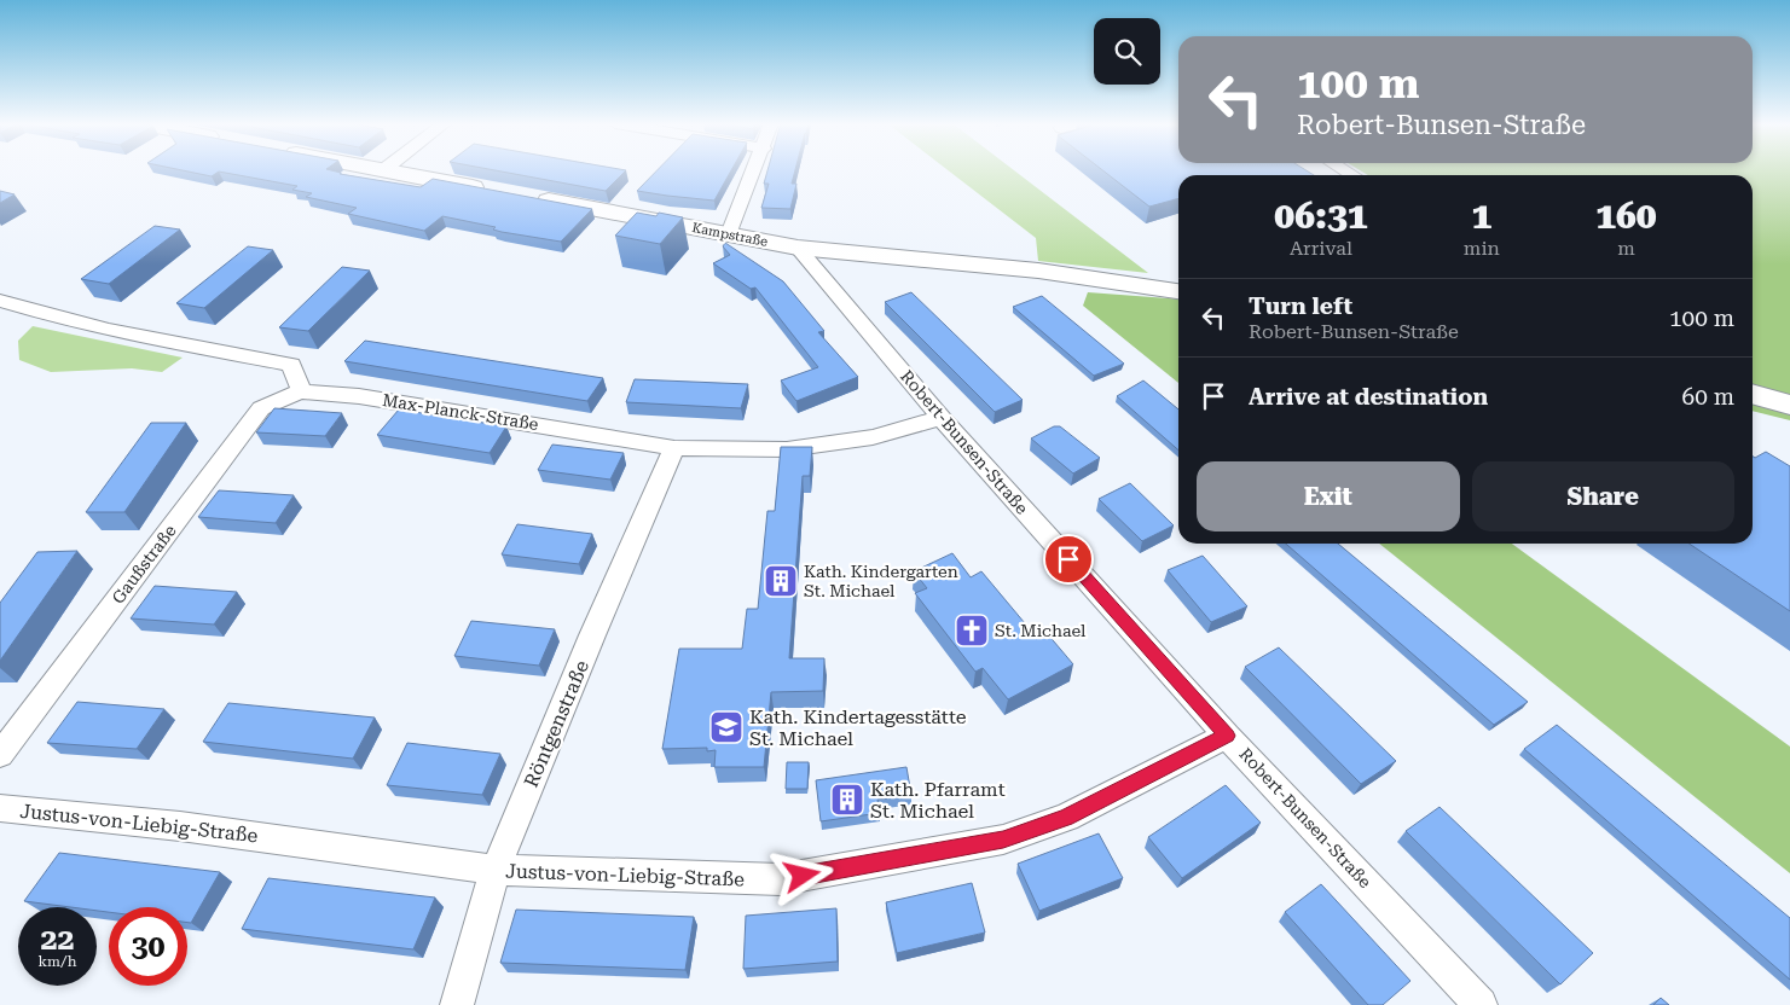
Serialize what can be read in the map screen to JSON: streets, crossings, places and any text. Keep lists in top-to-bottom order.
{
  "streets": {
    "street": [
      "Kampstraße",
      "Max-Planck-Straße",
      "Robert-Bunsen-Straße",
      "Gaußstraße",
      "Röntgenstraße",
      "Justus-von-Liebig-Straße"
    ]
  },
  "crossings": [
    ["Kampstraße", "Robert-Bunsen-Straße"],
    ["Max-Planck-Straße", "Robert-Bunsen-Straße"],
    ["Max-Planck-Straße", "Gaußstraße"],
    ["Max-Planck-Straße", "Röntgenstraße"],
    ["Robert-Bunsen-Straße", "Justus-von-Liebig-Straße"],
    ["Röntgenstraße", "Justus-von-Liebig-Straße"]
  ],
  "places": {
    "building": ["Kath. Kindergarten St. Michael", "Kath. Pfarramt St. Michael"],
    "church": ["St. Michael"],
    "school or university": ["Kath. Kindertagesstätte St. Michael"]
  },
  "page": {
    "turn": ["100 m", "Robert-Bunsen-Straße"],
    "eta": [
      "06:31",
      "Arrival",
      "1",
      "min",
      "160",
      "m"
    ],
    "list": [
      {
        "name": "Turn left",
        "note": "Robert-Bunsen-Straße",
        "value": "100 m"
      },
      {
        "name": "Arrive at destination",
        "value": "60 m"
      }
    ],
    "buttons": ["Exit", "Share"],
    "speed": "22 km/h",
    "limit": "30"
  }
}
